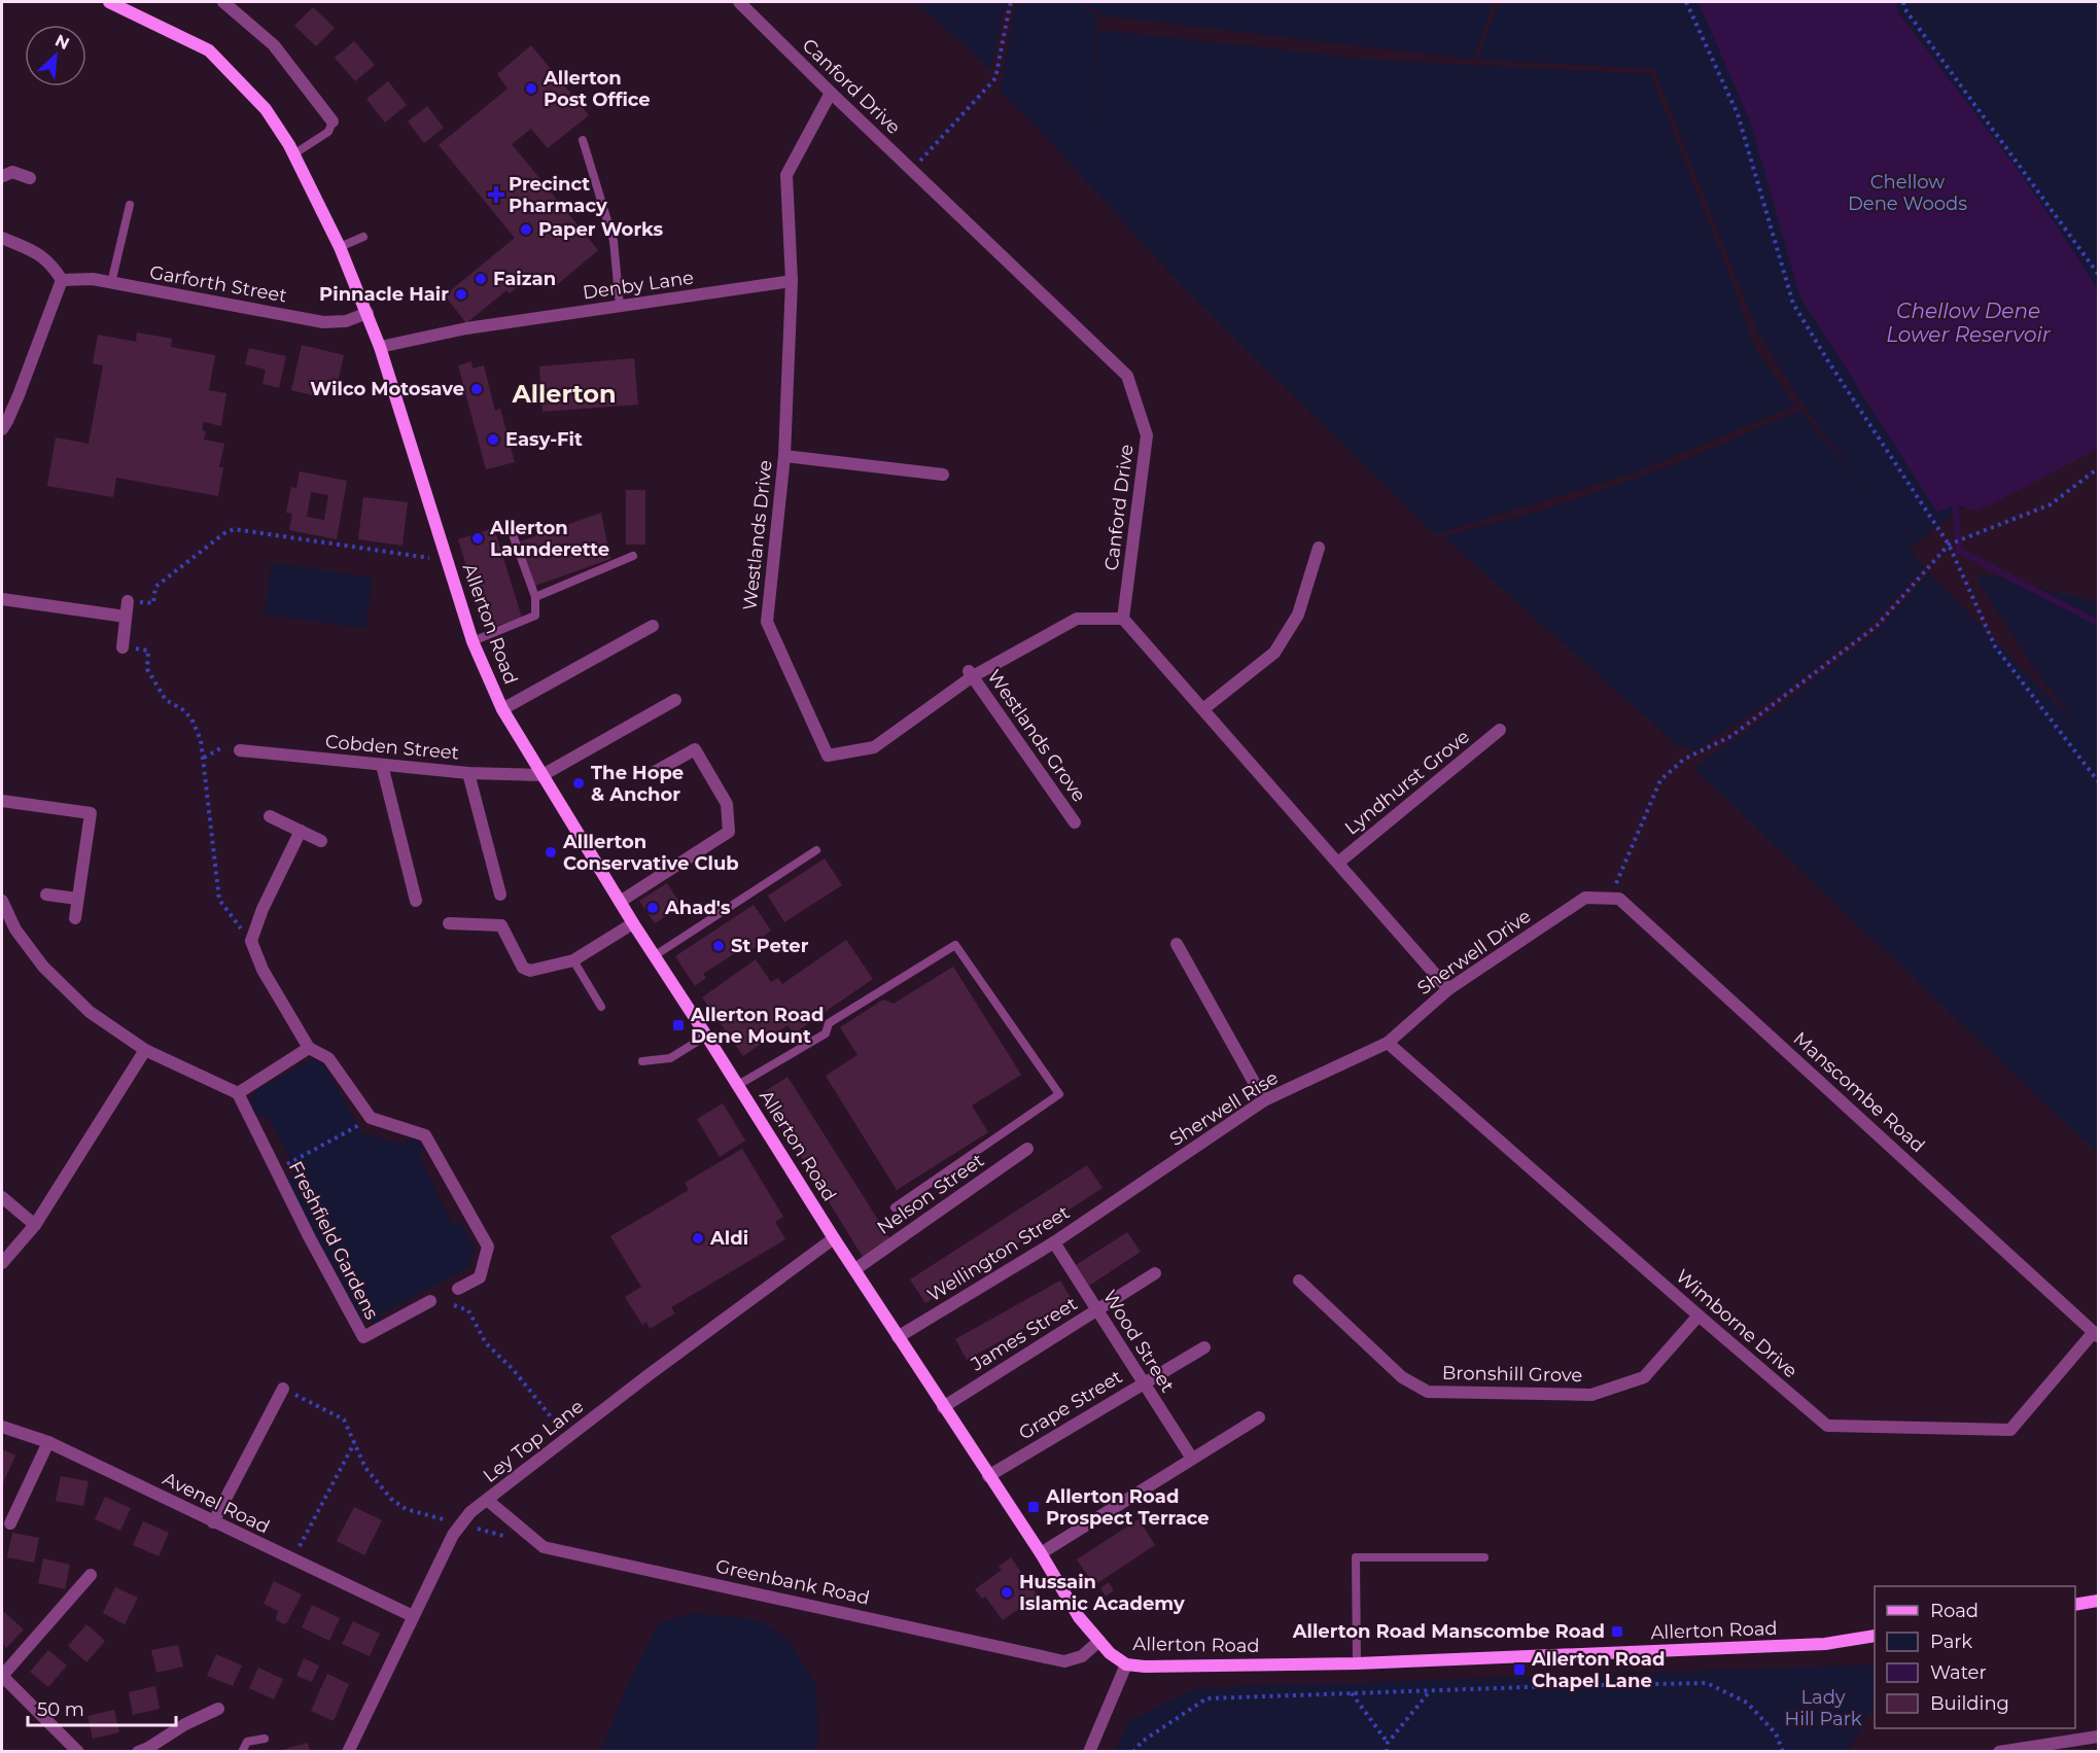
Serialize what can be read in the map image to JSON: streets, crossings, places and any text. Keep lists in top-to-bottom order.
{
  "streets": {
    "street": [
      "Canford Drive",
      "Garforth Street",
      "Denby Lane",
      "Westlands Drive",
      "Allerton Road",
      "Westlands Grove",
      "Cobden Street",
      "Lyndhurst Grove",
      "Sherwell Drive",
      "Manscombe Road",
      "Sherwell Rise",
      "Nelson Street",
      "Freshfield Gardens",
      "Wellington Street",
      "Wimborne Drive",
      "James Street",
      "Wood Street",
      "Bronshill Grove",
      "Grape Street",
      "Ley Top Lane",
      "Avenel Road",
      "Greenbank Road"
    ]
  },
  "crossings": [
    ["Canford Drive", "Westlands Drive"],
    ["Garforth Street", "Allerton Road"],
    ["Denby Lane", "Westlands Drive"],
    ["Denby Lane", "Allerton Road"],
    ["Westlands Drive", "Westlands Grove"],
    ["Allerton Road", "Cobden Street"],
    ["Allerton Road", "Nelson Street"],
    ["Allerton Road", "Wellington Street"],
    ["Allerton Road", "James Street"],
    ["Allerton Road", "Grape Street"],
    ["Allerton Road", "Ley Top Lane"],
    ["Allerton Road", "Greenbank Road"],
    ["Sherwell Drive", "Manscombe Road"],
    ["Sherwell Drive", "Sherwell Rise"],
    ["Sherwell Drive", "Wimborne Drive"],
    ["Manscombe Road", "Wimborne Drive"],
    ["Sherwell Rise", "Wellington Street"],
    ["Sherwell Rise", "Wimborne Drive"],
    ["Wellington Street", "Wood Street"],
    ["Wimborne Drive", "Bronshill Grove"],
    ["James Street", "Wood Street"],
    ["Wood Street", "Grape Street"],
    ["Ley Top Lane", "Avenel Road"],
    ["Ley Top Lane", "Greenbank Road"]
  ],
  "districts": ["Allerton"],
  "water": ["Chellow Dene Lower Reservoir"],
  "parks": ["Chellow Dene Woods", "Lady Hill Park"],
  "places": {
    "other": [
      "Allerton Post Office",
      "Paper Works",
      "Faizan",
      "Pinnacle Hair",
      "Wilco Motosave",
      "Easy-Fit",
      "Allerton Launderette",
      "The Hope & Anchor",
      "Alllerton Conservative Club",
      "Ahad's",
      "St Peter",
      "Aldi",
      "Hussain Islamic Academy"
    ],
    "health": ["Precinct Pharmacy"],
    "transit": [
      "Allerton Road Dene Mount",
      "Allerton Road Prospect Terrace",
      "Allerton Road Manscombe Road",
      "Allerton Road Chapel Lane"
    ]
  },
  "legend": [
    "Road",
    "Park",
    "Water",
    "Building"
  ],
  "scale_bar": "50 m",
  "north": "top right"
}
